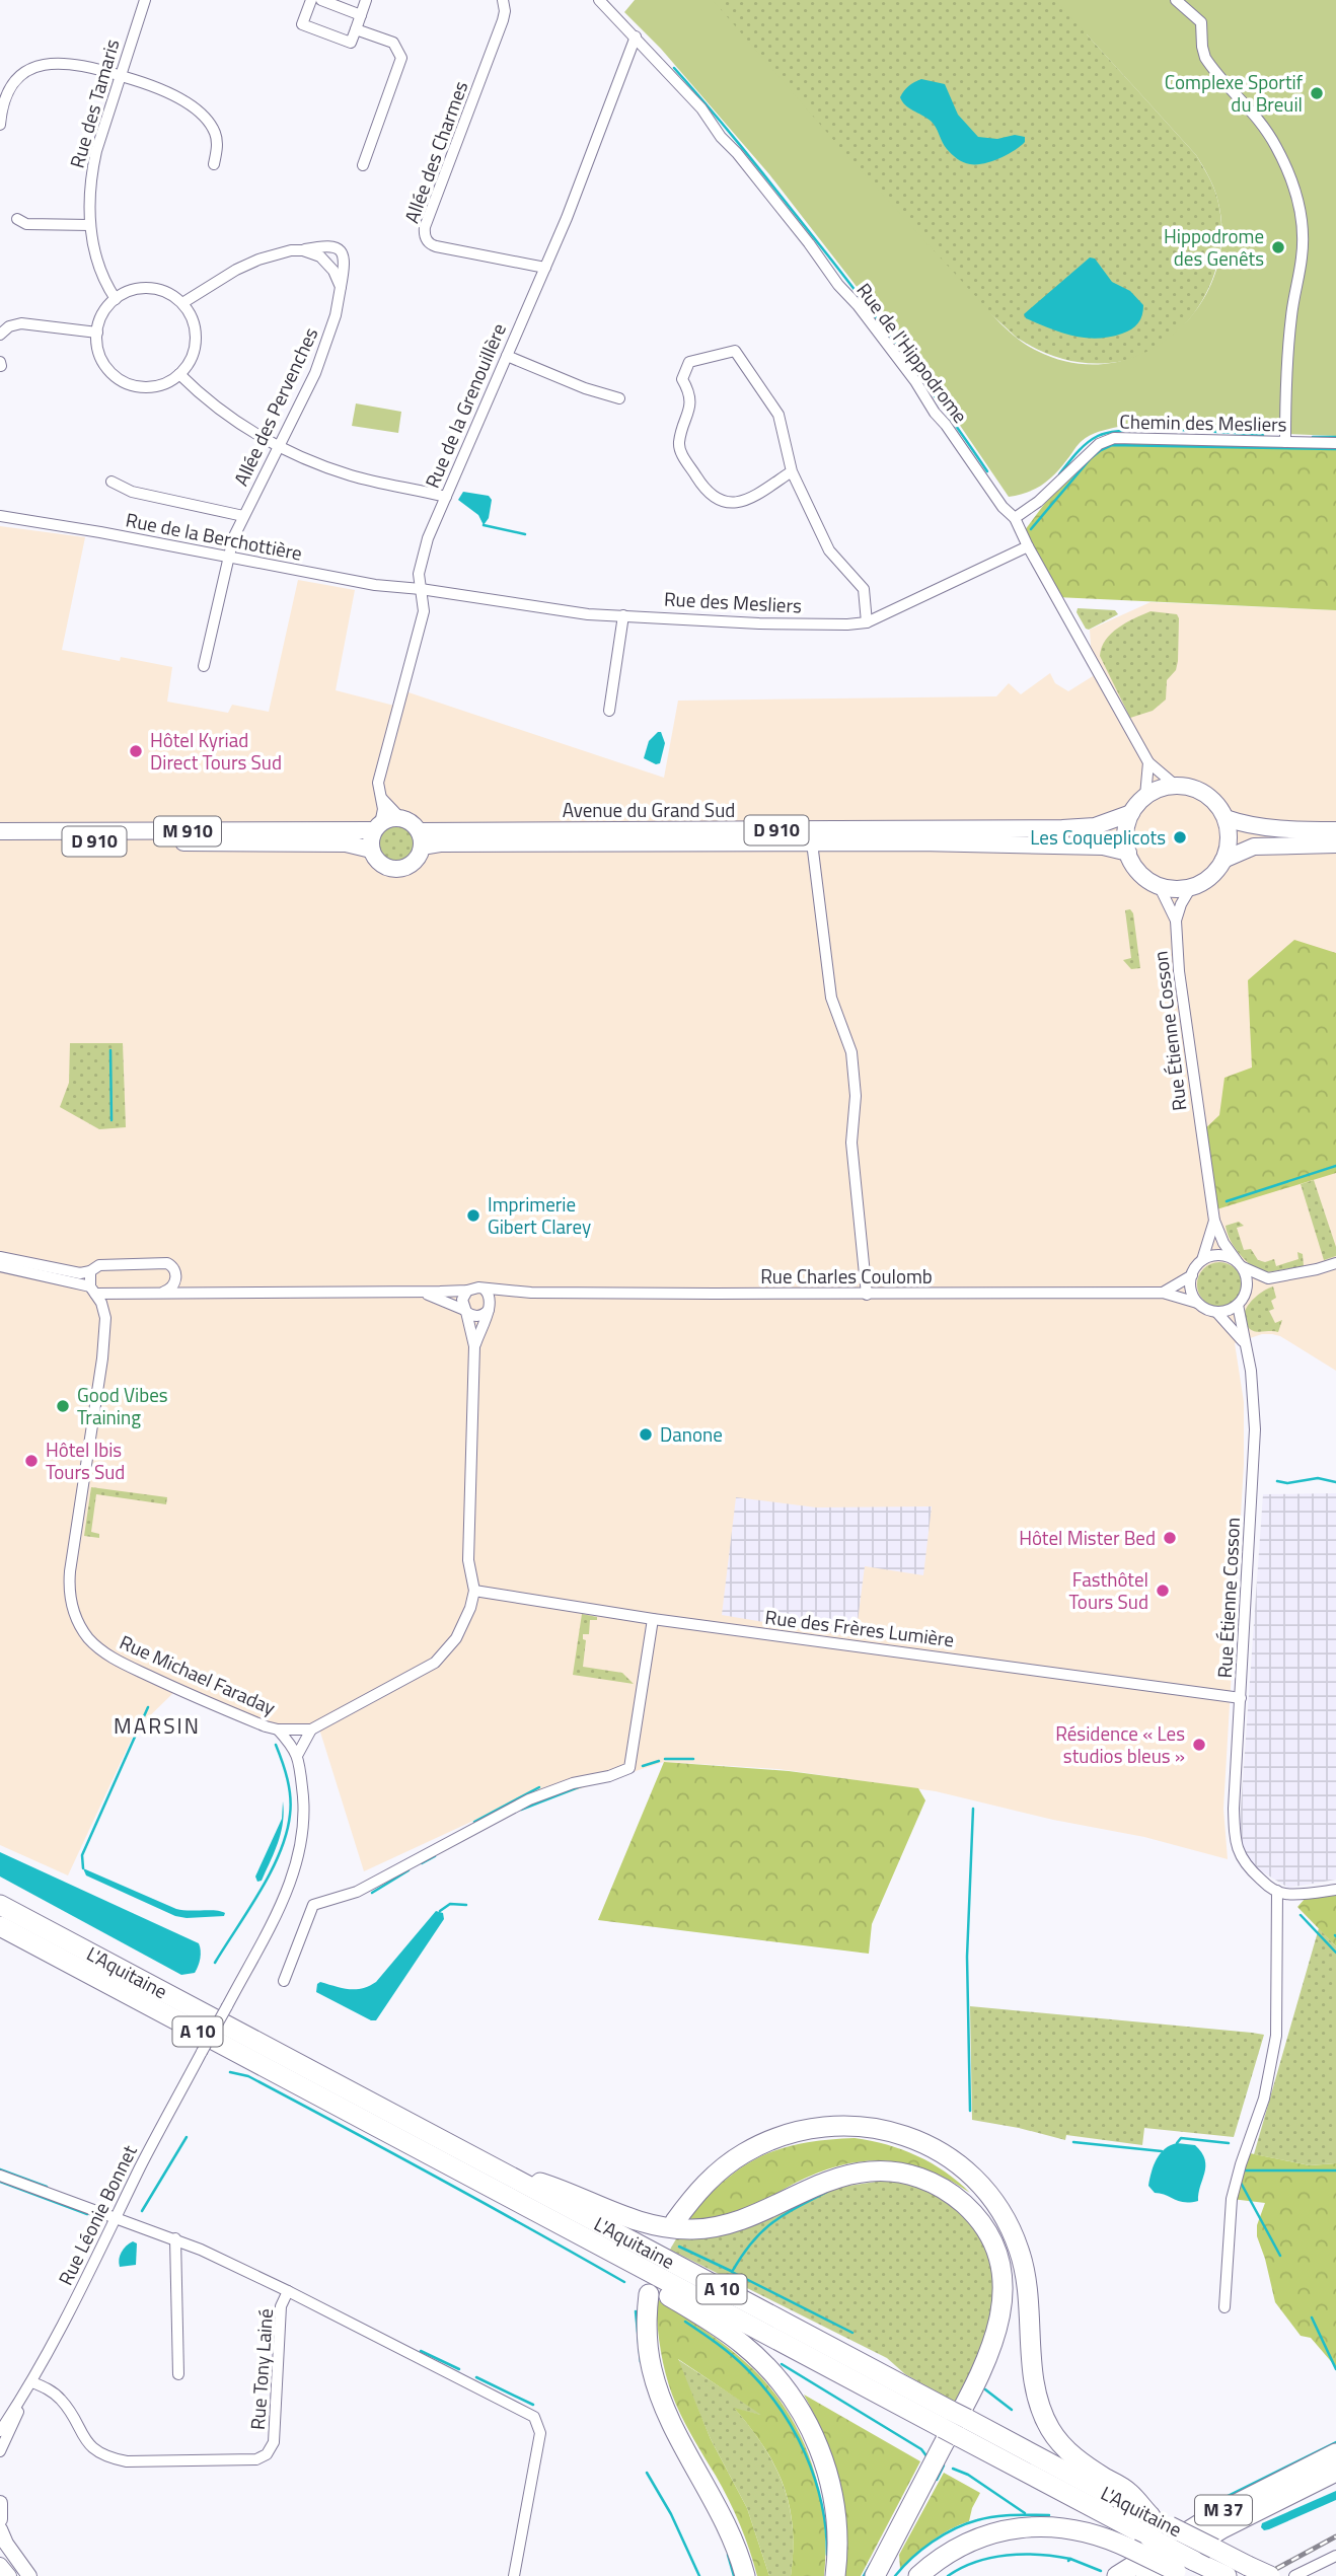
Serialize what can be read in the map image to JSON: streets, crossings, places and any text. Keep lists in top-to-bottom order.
{
  "streets": {
    "highway": ["L'Aquitaine", "A 10", "M 37"],
    "main road": ["Avenue du Grand Sud", "D 910", "M 910"],
    "street": [
      "Rue des Tamaris",
      "Allée des Charmes",
      "Rue de l'Hippodrome",
      "Rue de la Grenouillère",
      "Allée des Pervenches",
      "Chemin des Mesliers",
      "Rue de la Berchottière",
      "Rue des Mesliers",
      "Rue Étienne Cosson",
      "Rue Charles Coulomb",
      "Rue des Frères Lumière",
      "Rue Michael Faraday",
      "Rue Léonie Bonnet",
      "Rue Tony Lainé"
    ]
  },
  "crossings": [
    ["Allée des Charmes", "Rue de la Grenouillère"],
    ["Rue de l'Hippodrome", "Rue de la Grenouillère"],
    ["Rue de l'Hippodrome", "Chemin des Mesliers"],
    ["Rue de l'Hippodrome", "Rue des Mesliers"],
    ["Rue de l'Hippodrome", "Avenue du Grand Sud"],
    ["Rue de l'Hippodrome", "Rue Étienne Cosson"],
    ["Rue de la Grenouillère", "Rue de la Berchottière"],
    ["Rue de la Grenouillère", "Rue des Mesliers"],
    ["Rue de la Grenouillère", "Avenue du Grand Sud"],
    ["Rue de la Grenouillère", "D 910"],
    ["Rue de la Grenouillère", "M 910"],
    ["Allée des Pervenches", "Rue de la Berchottière"],
    ["Rue de la Berchottière", "Rue des Mesliers"],
    ["Avenue du Grand Sud", "D 910"],
    ["Avenue du Grand Sud", "M 910"],
    ["Avenue du Grand Sud", "Rue Étienne Cosson"],
    ["D 910", "M 910"],
    ["Rue Étienne Cosson", "Rue Charles Coulomb"],
    ["Rue Étienne Cosson", "Rue des Frères Lumière"],
    ["Rue Charles Coulomb", "Rue Michael Faraday"],
    ["Rue des Frères Lumière", "Rue Michael Faraday"],
    ["Rue Léonie Bonnet", "Rue Tony Lainé"]
  ],
  "districts": ["MARSIN"],
  "places": [
    "Complexe Sportif du Breuil",
    "Hippodrome des Genêts",
    "Hôtel Kyriad Direct Tours Sud",
    "Les Coqueplicots",
    "Imprimerie Gibert Clarey",
    "Good Vibes Training",
    "Danone",
    "Hôtel Ibis Tours Sud",
    "Hôtel Mister Bed",
    "Fasthôtel Tours Sud",
    "Résidence « Les studios bleus »"
  ]
}
